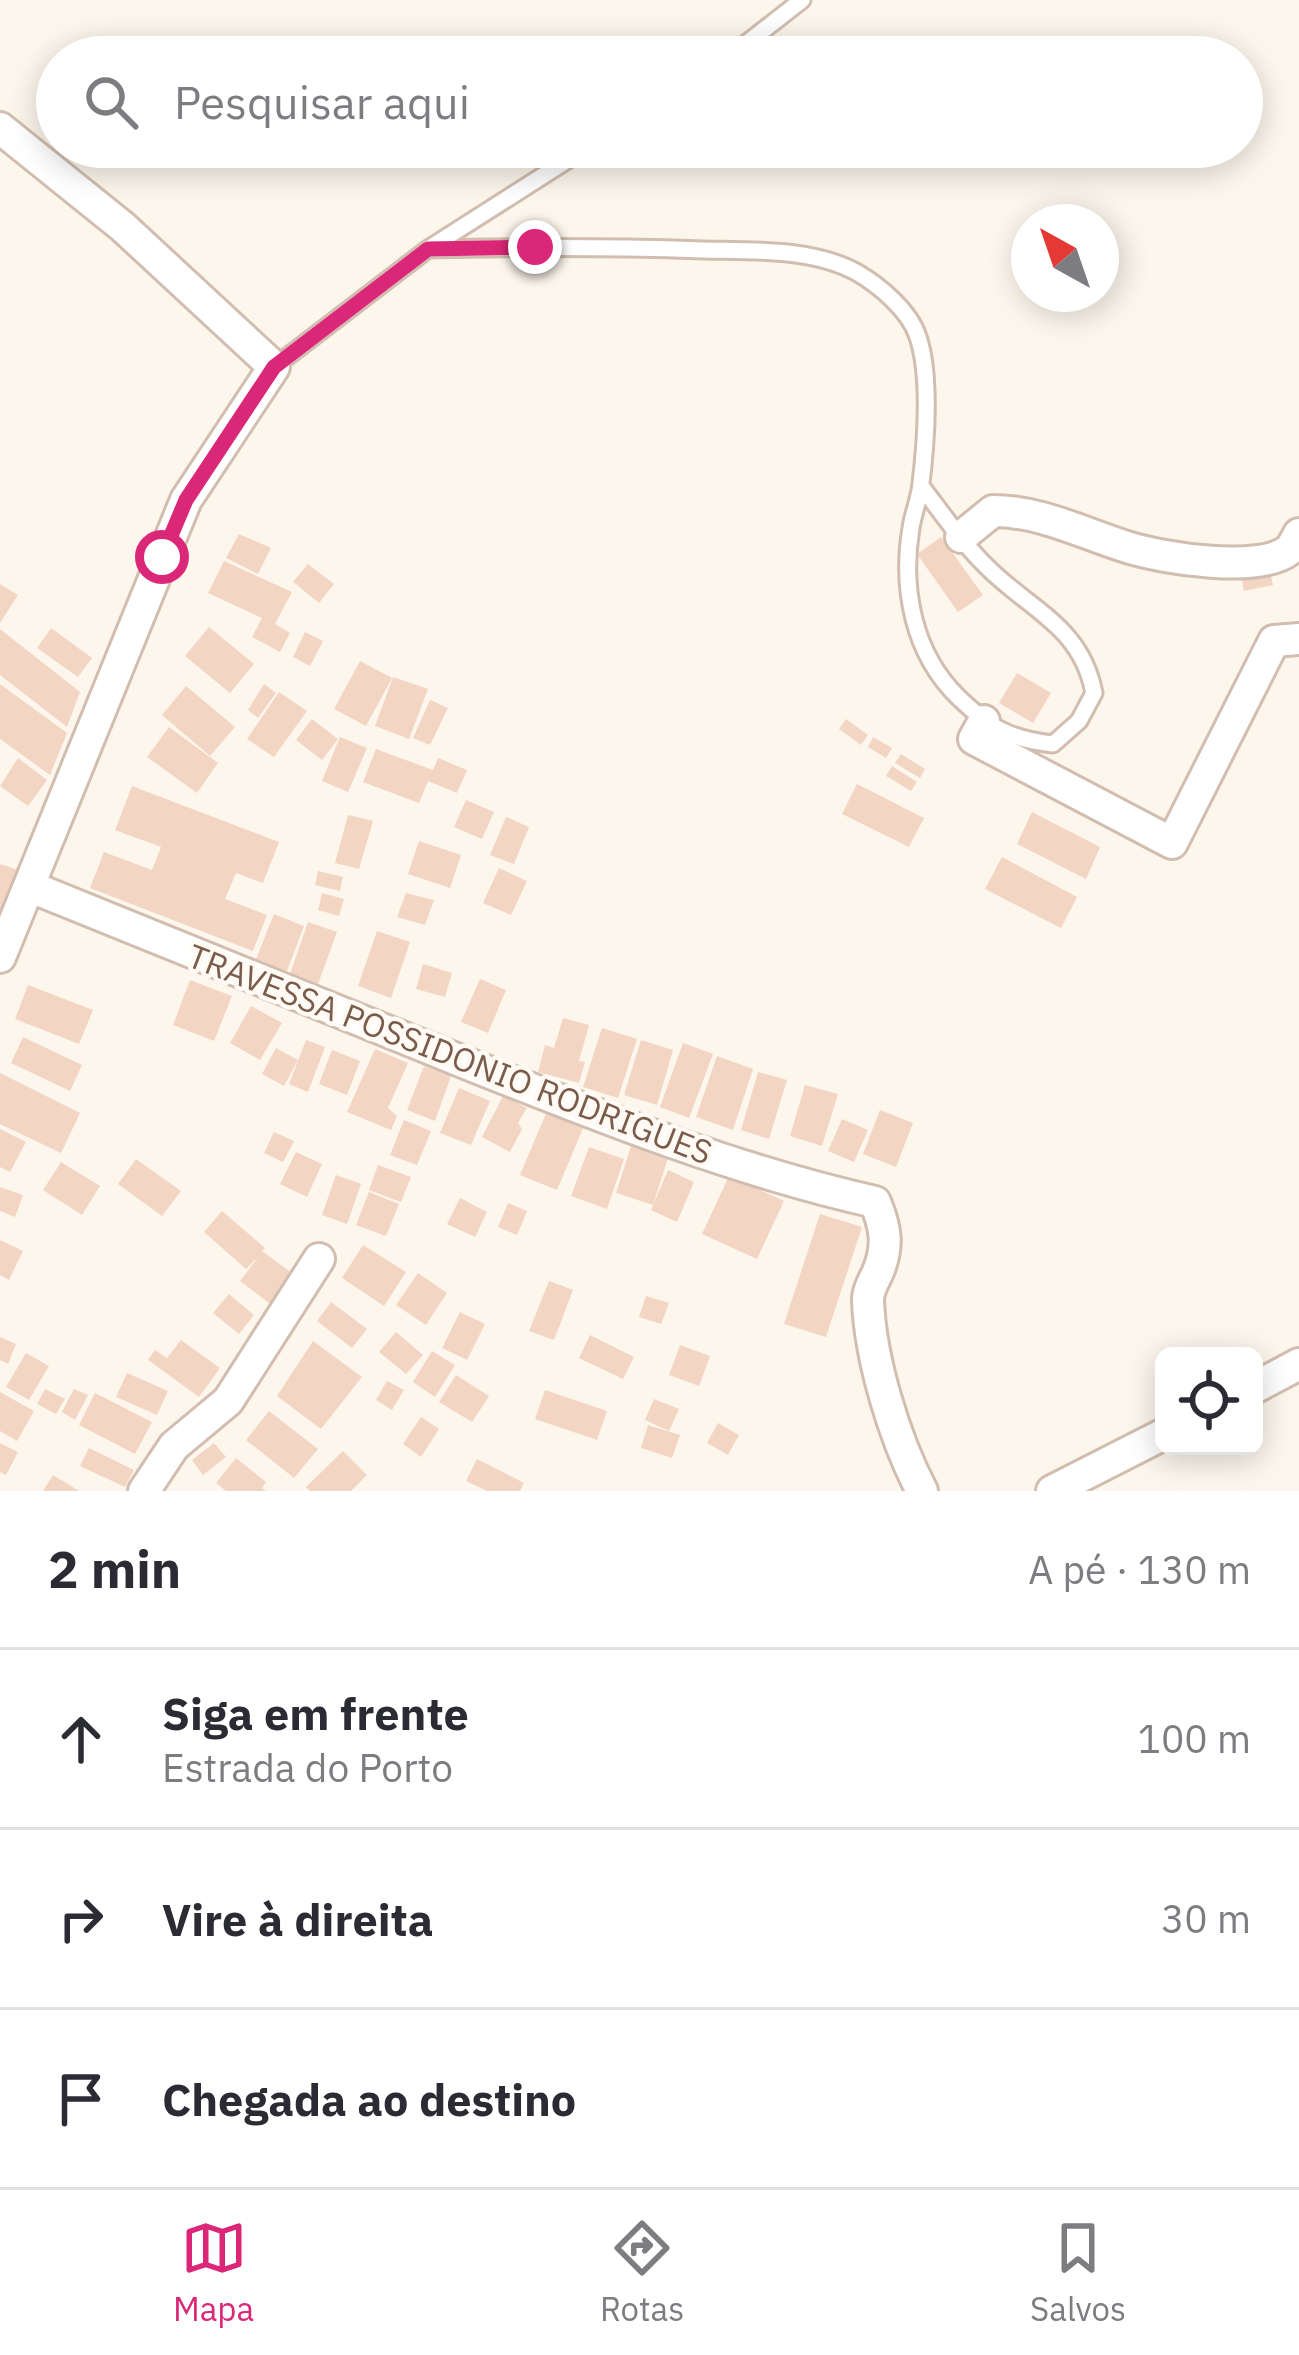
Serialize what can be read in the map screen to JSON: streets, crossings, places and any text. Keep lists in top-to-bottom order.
{
  "streets": {
    "street": ["TRAVESSA POSSIDONIO RODRIGUES"]
  },
  "north": "top left",
  "page": {
    "search": "Pesquisar aqui",
    "heading": ["2 min", "A pé · 130 m"],
    "list": [
      ["Siga em frente", "Estrada do Porto", "100 m"],
      ["Vire à direita", "30 m"],
      "Chegada ao destino"
    ],
    "nav": ["Mapa", "Rotas", "Salvos"]
  }
}
